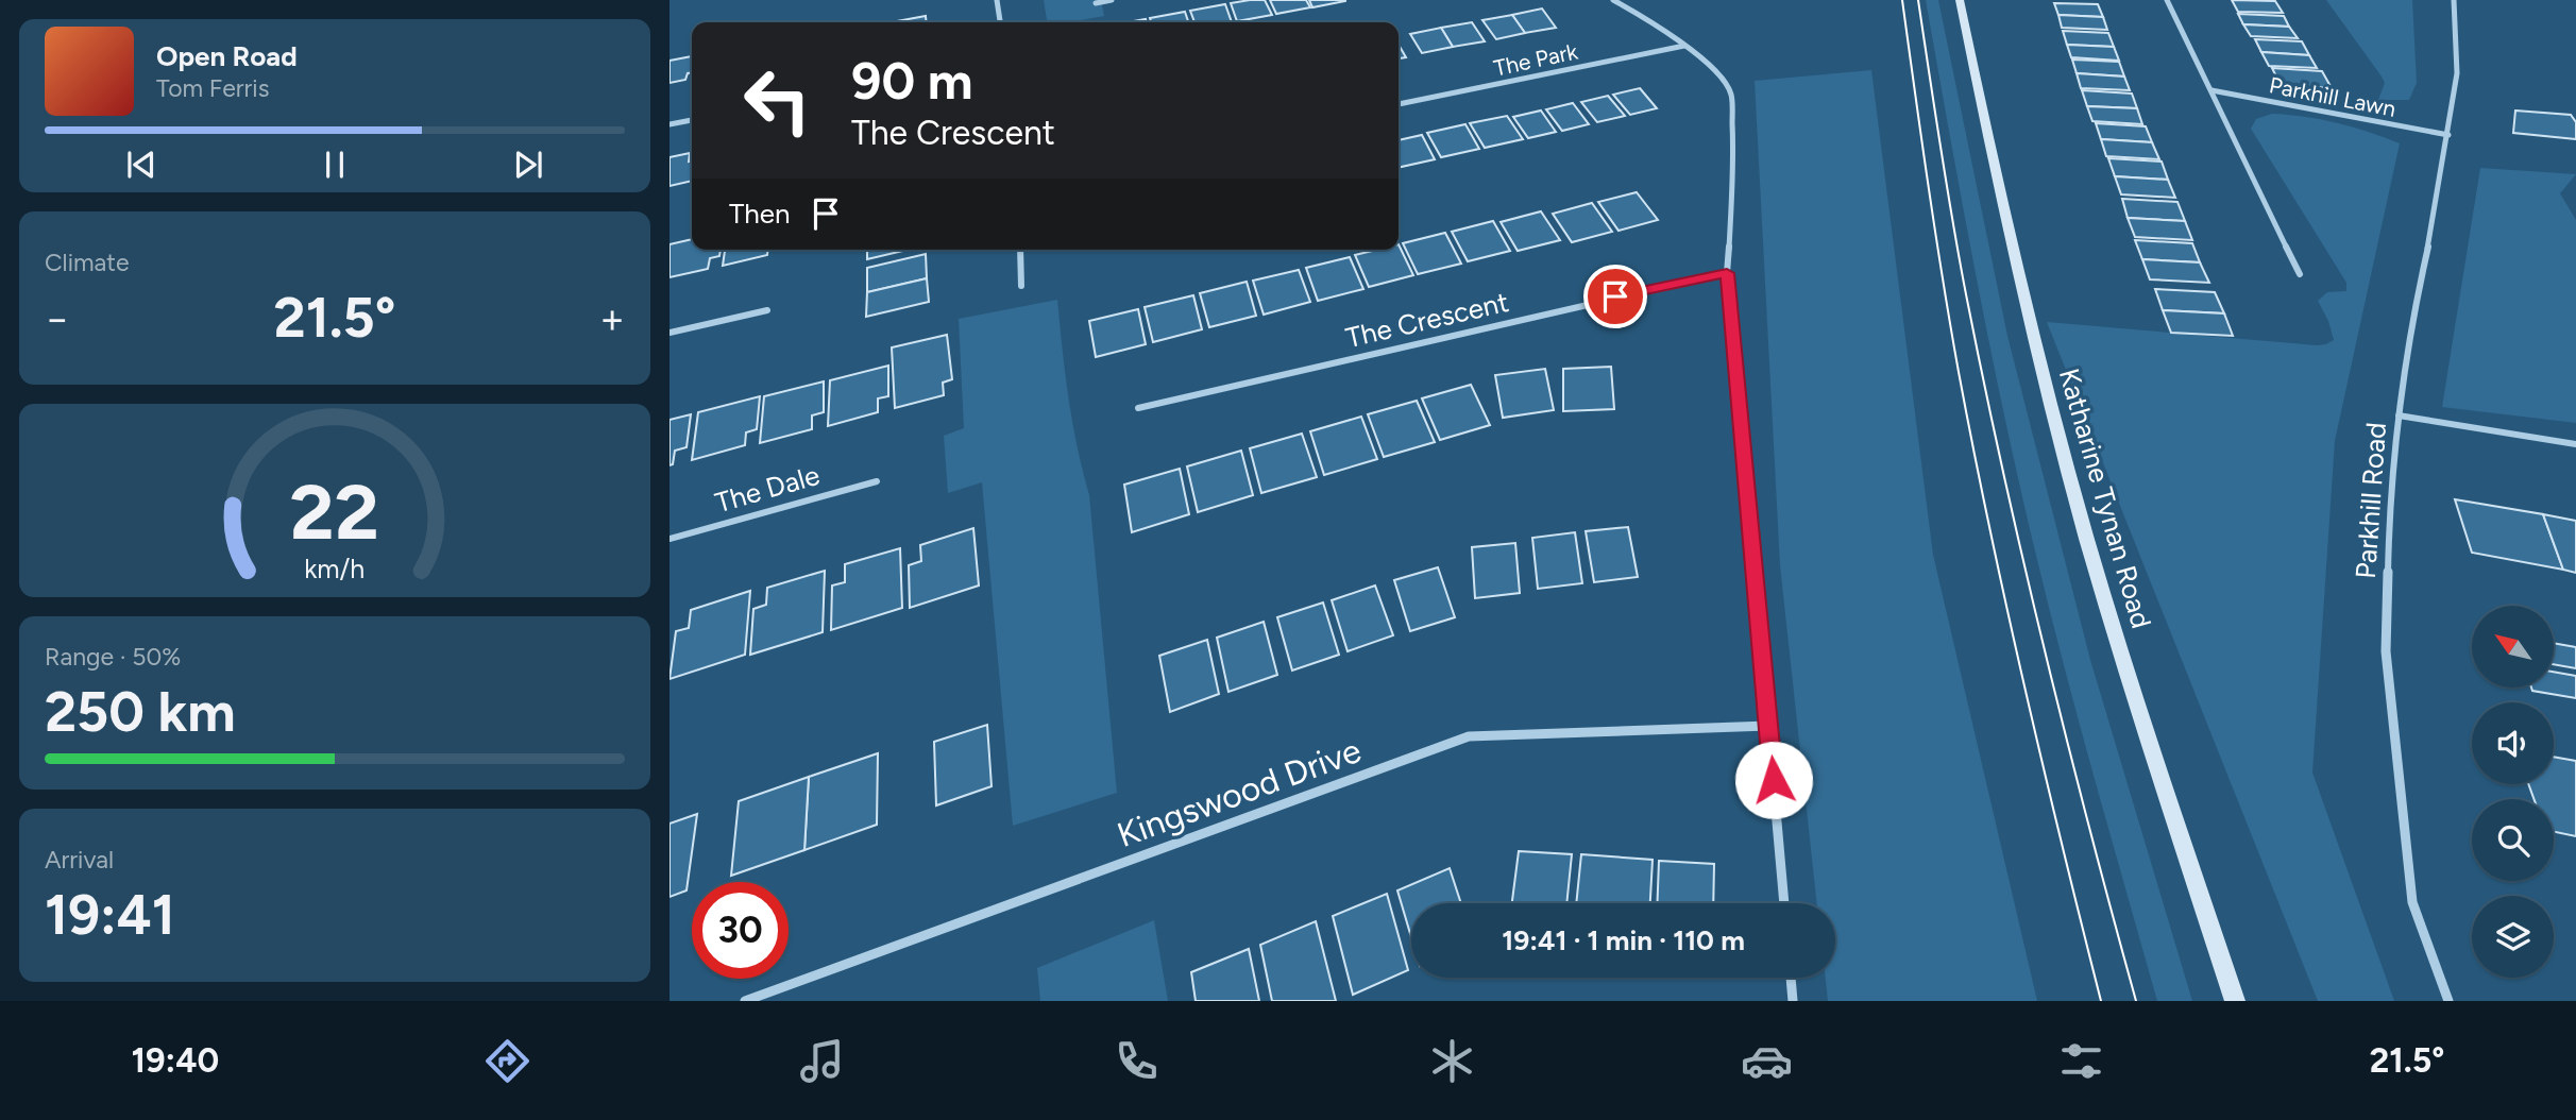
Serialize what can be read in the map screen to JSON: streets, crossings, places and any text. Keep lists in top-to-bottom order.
{
  "streets": {
    "main road": ["Katharine Tynan Road"],
    "street": [
      "The Park",
      "Parkhill Lawn",
      "The Crescent",
      "The Dale",
      "Parkhill Road",
      "Kingswood Drive"
    ]
  },
  "crossings": [
    ["Parkhill Lawn", "Parkhill Road"]
  ],
  "north": "top left",
  "page": {
    "turn": ["90 m", "The Crescent"],
    "song": ["Open Road", "Tom Ferris"],
    "then": "Then",
    "tile": [
      "Climate",
      ["Range · 50%", "250 km"],
      ["Arrival", "19:41"]
    ],
    "heat": ["−", "21.5°", "+"],
    "limit": "30",
    "trip": "19:41 · 1 min · 110 m",
    "tabs": ["19:40", "21.5°"],
    "gauge": ["22", "km/h"]
  }
}
